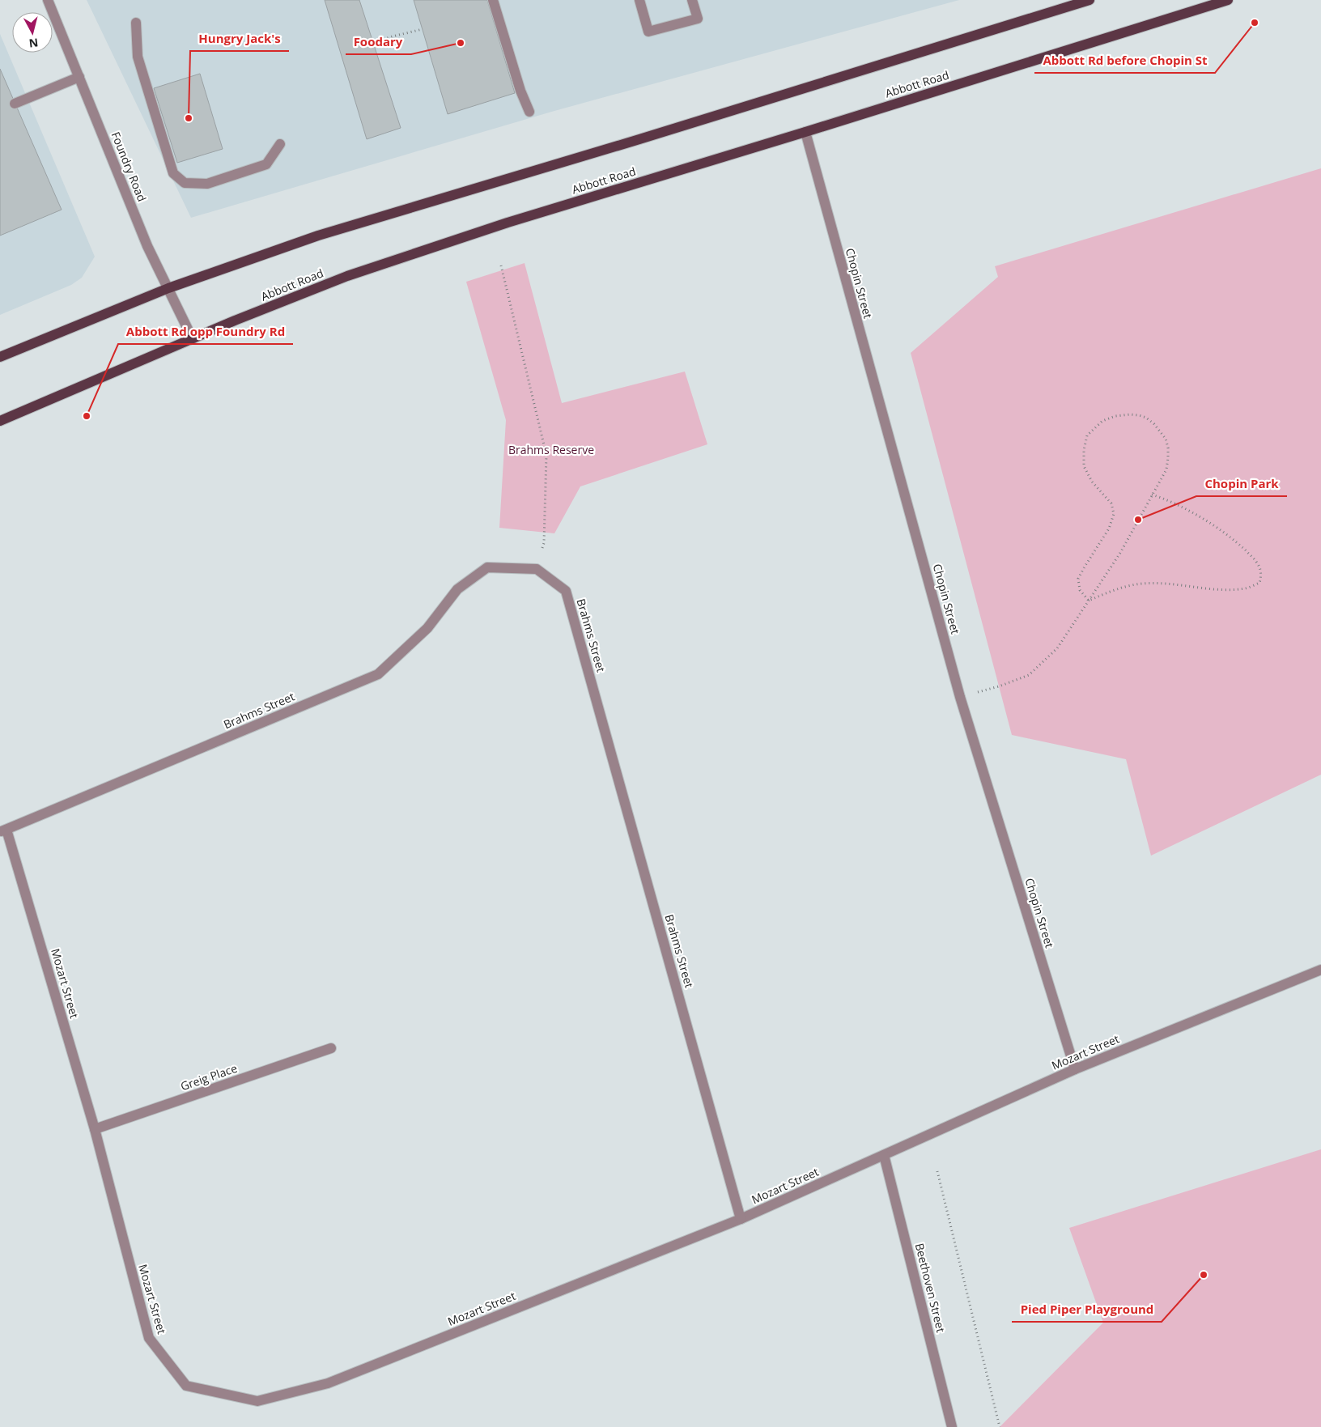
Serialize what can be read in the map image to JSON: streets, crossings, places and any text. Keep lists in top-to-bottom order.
{
  "streets": {
    "main road": ["Abbott Road"],
    "street": [
      "Foundry Road",
      "Chopin Street",
      "Brahms Street",
      "Mozart Street",
      "Greig Place",
      "Beethoven Street"
    ]
  },
  "crossings": [
    ["Abbott Road", "Foundry Road"],
    ["Abbott Road", "Chopin Street"],
    ["Chopin Street", "Mozart Street"],
    ["Brahms Street", "Mozart Street"],
    ["Mozart Street", "Greig Place"],
    ["Mozart Street", "Beethoven Street"]
  ],
  "parks": ["Brahms Reserve"],
  "places": [
    "Abbott Rd before Chopin St",
    "Foodary",
    "Hungry Jack's",
    "Abbott Rd opp Foundry Rd",
    "Chopin Park",
    "Pied Piper Playground"
  ],
  "north": "bottom"
}
